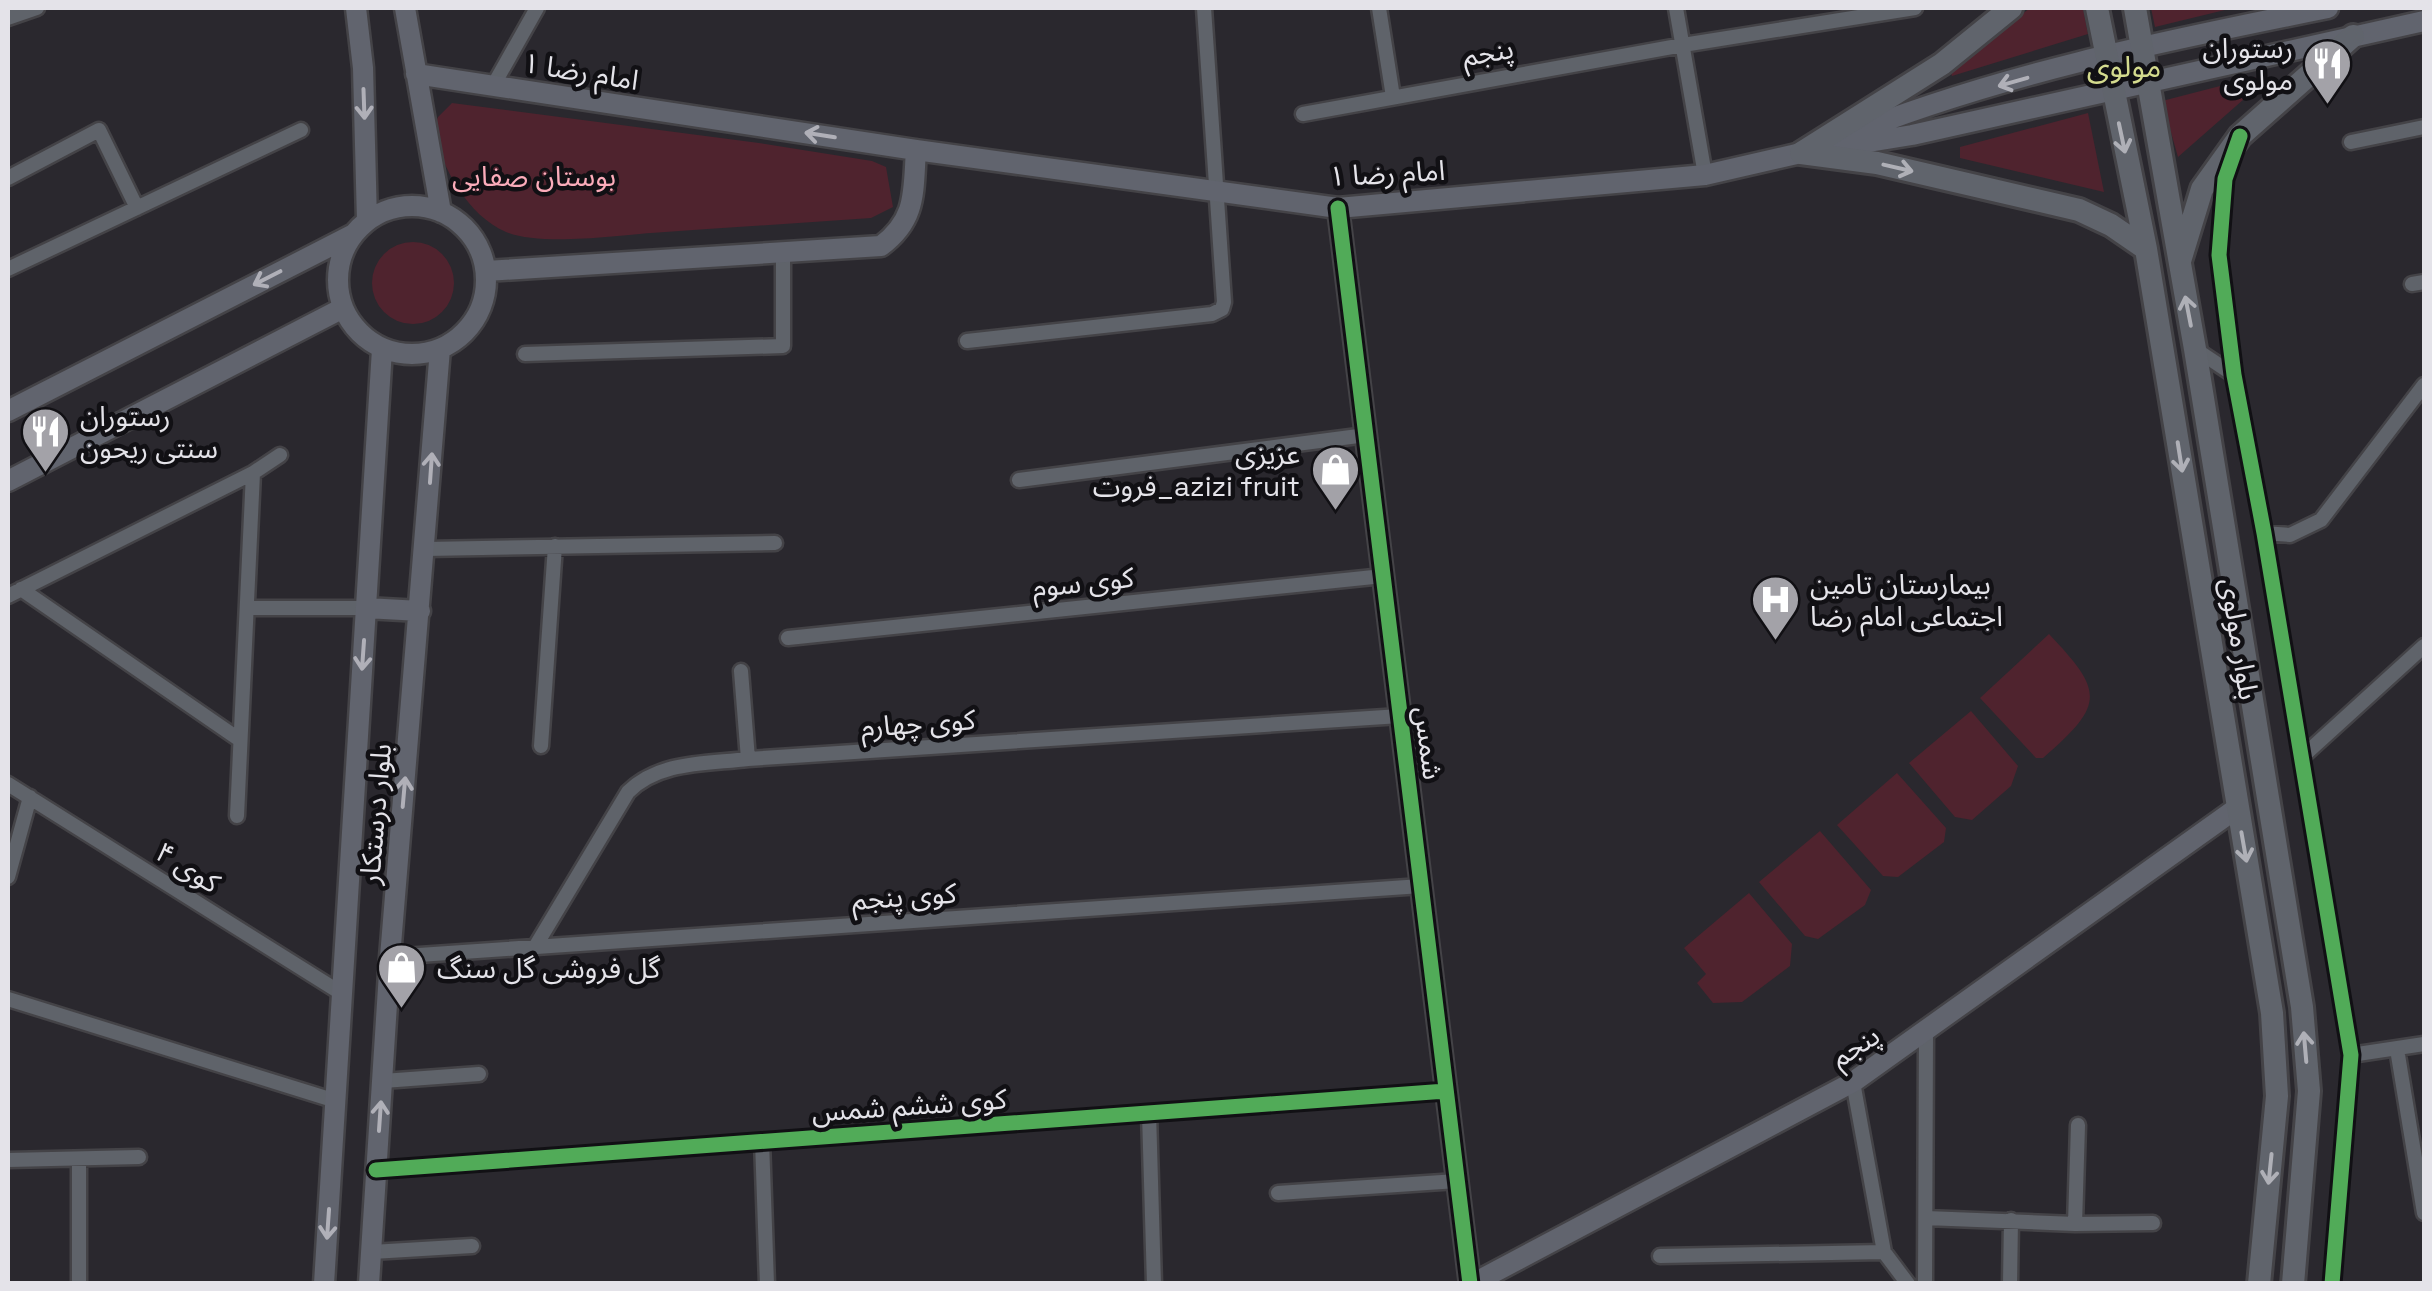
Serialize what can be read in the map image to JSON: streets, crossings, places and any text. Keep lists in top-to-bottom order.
{
  "streets": {
    "main road": [
      "پنجم",
      "امام رضا ۱",
      "بلوار مولوی",
      "شمس",
      "بلوار درستکار"
    ],
    "street": [
      "کوی سوم",
      "کوی چهارم",
      "کوی ۴",
      "کوی پنجم",
      "کوی ششم شمس"
    ]
  },
  "crossings": [
    ["پنجم", "بلوار مولوی"],
    ["پنجم", "شمس"],
    ["امام رضا ۱", "بلوار مولوی"],
    ["امام رضا ۱", "شمس"],
    ["کوی سوم", "شمس"],
    ["کوی چهارم", "شمس"],
    ["کوی چهارم", "کوی پنجم"],
    ["شمس", "کوی پنجم"],
    ["شمس", "کوی ششم شمس"],
    ["بلوار درستکار", "کوی ۴"],
    ["بلوار درستکار", "کوی پنجم"],
    ["بلوار درستکار", "کوی ششم شمس"]
  ],
  "districts": ["مولوی"],
  "parks": ["بوستان صفایی"],
  "places": {
    "restaurant": ["رستوران مولوی", "رستوران سنتی ریحون"],
    "shop": ["عزیزی فروت_azizi fruit", "گل فروشی گل سنگ"],
    "hospital": ["بیمارستان تامین اجتماعی امام رضا"]
  }
}
